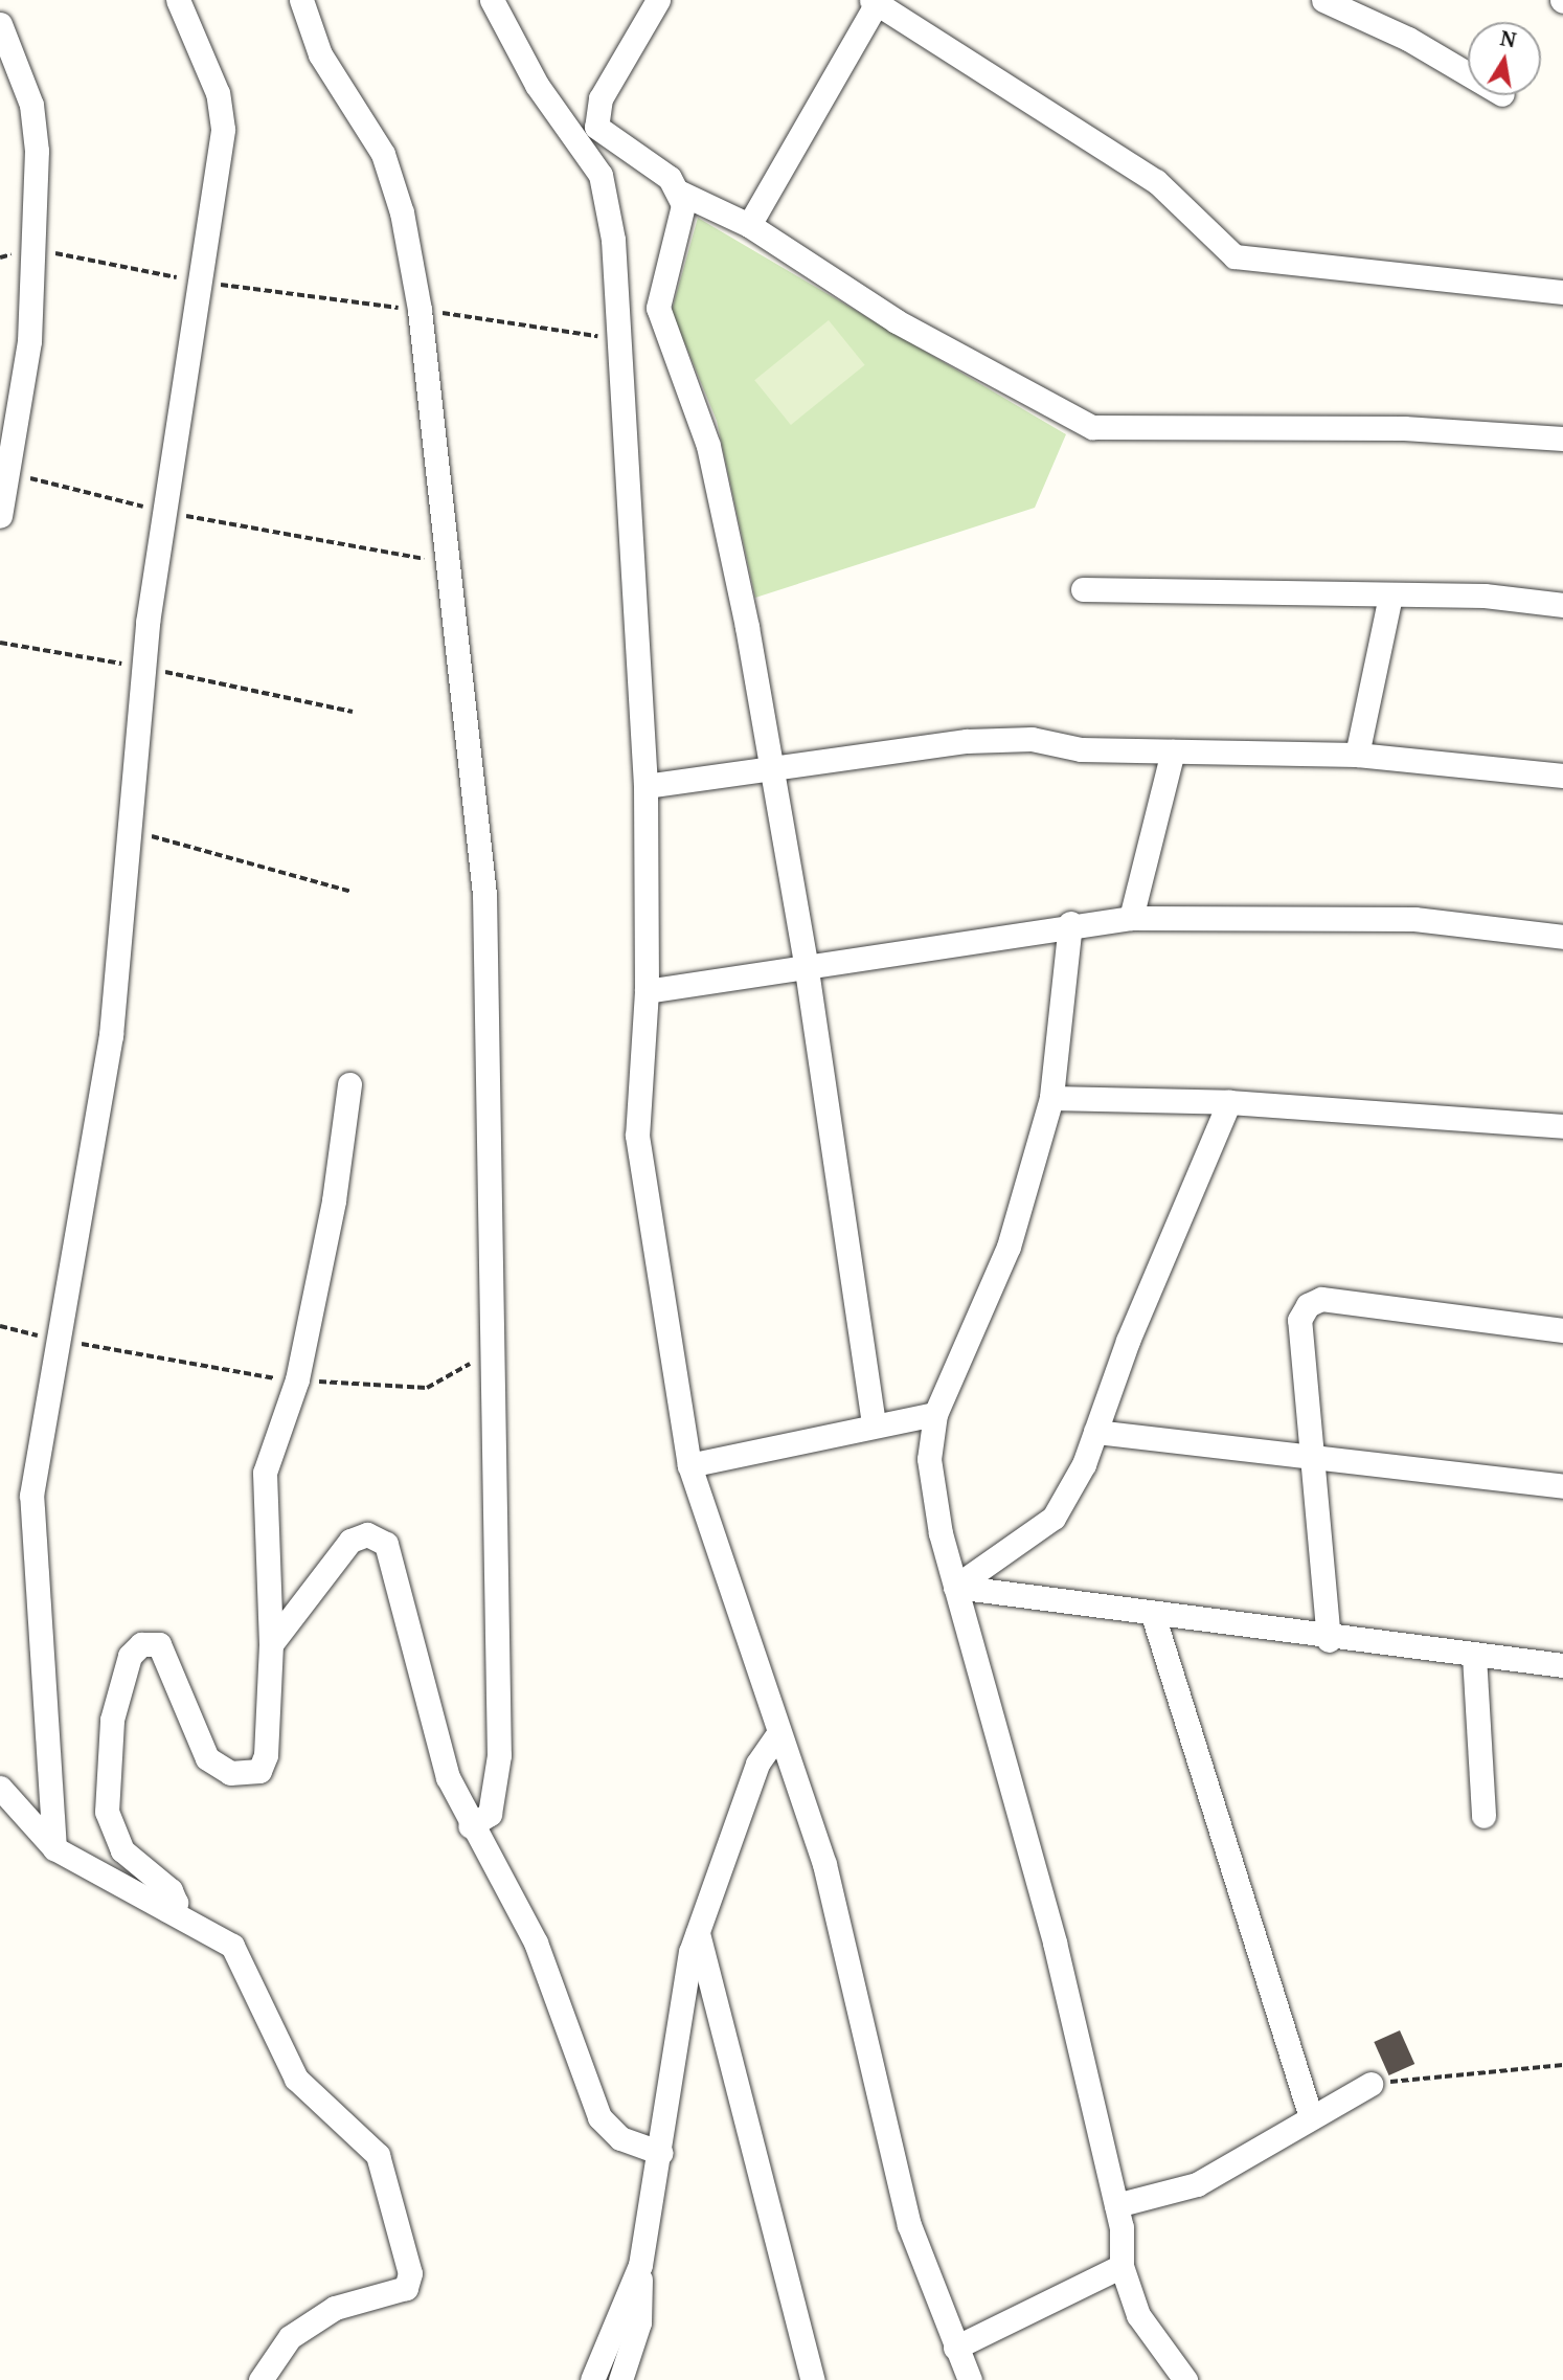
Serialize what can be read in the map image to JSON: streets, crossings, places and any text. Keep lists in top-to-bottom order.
{
  "north": "top"
}
